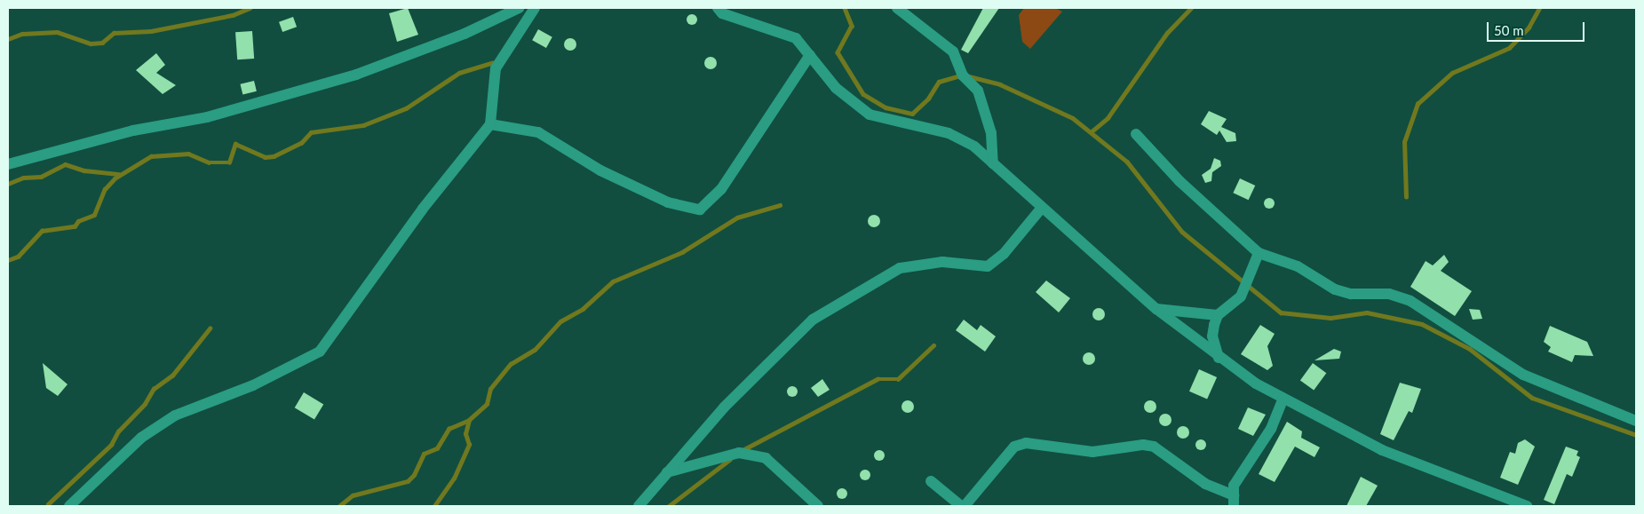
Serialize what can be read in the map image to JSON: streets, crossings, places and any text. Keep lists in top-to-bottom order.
{
  "scale_bar": "50 m"
}
